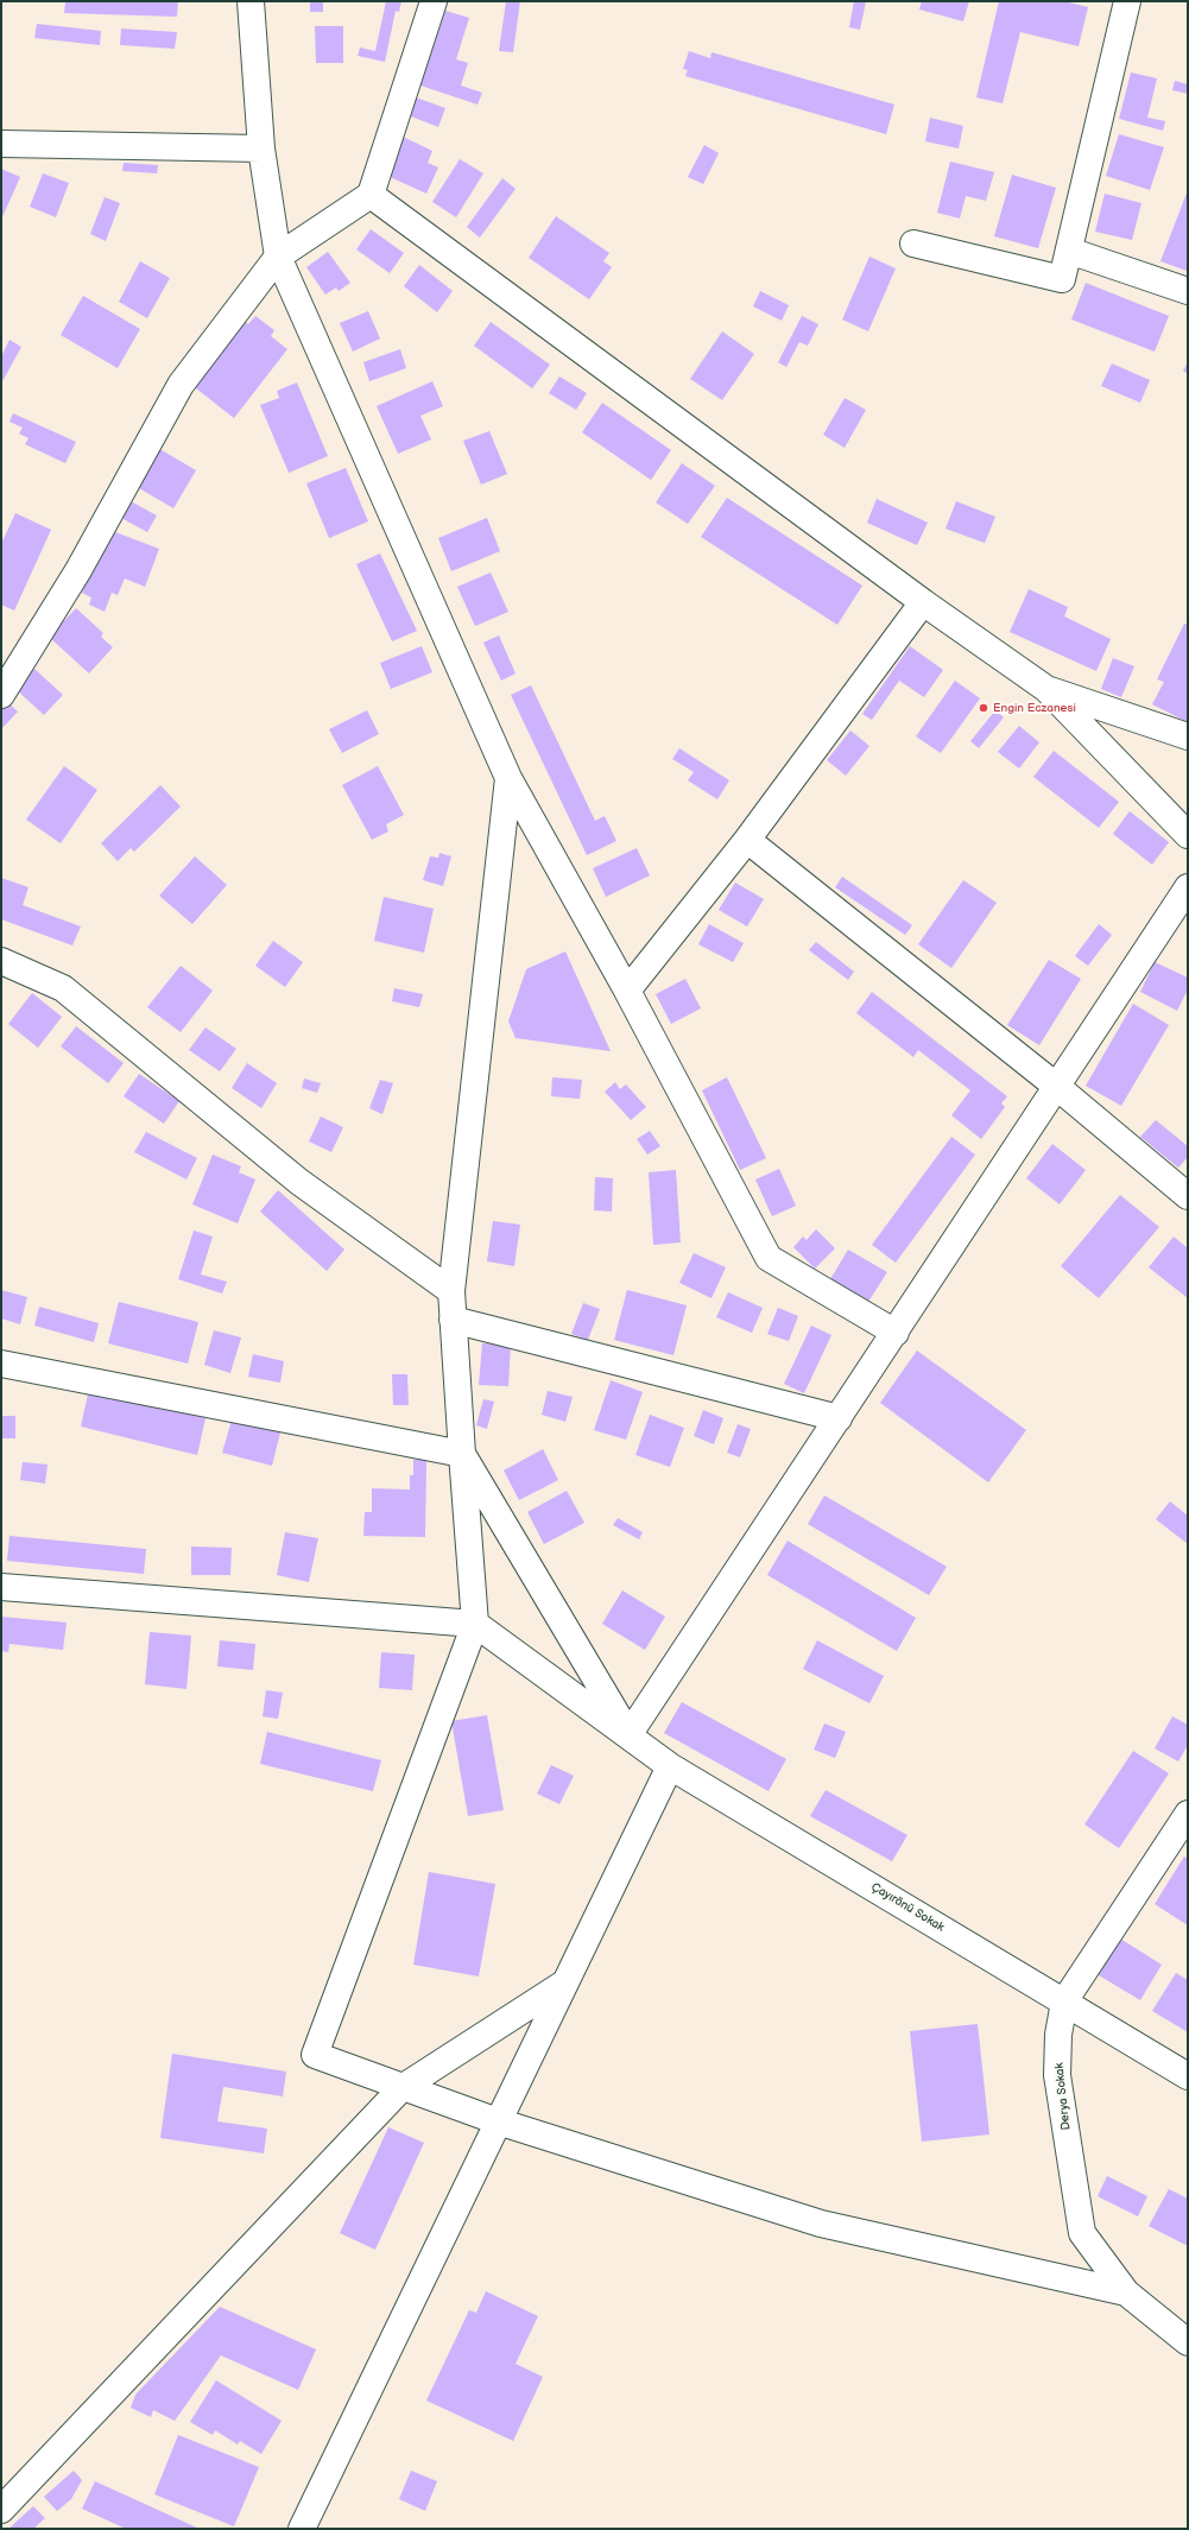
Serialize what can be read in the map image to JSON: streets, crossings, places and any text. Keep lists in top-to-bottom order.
{
  "streets": {
    "street": ["Çayırönü Sokak", "Derya Sokak"]
  },
  "crossings": [
    ["Çayırönü Sokak", "Derya Sokak"]
  ],
  "places": ["Engin Eczanesi"]
}
